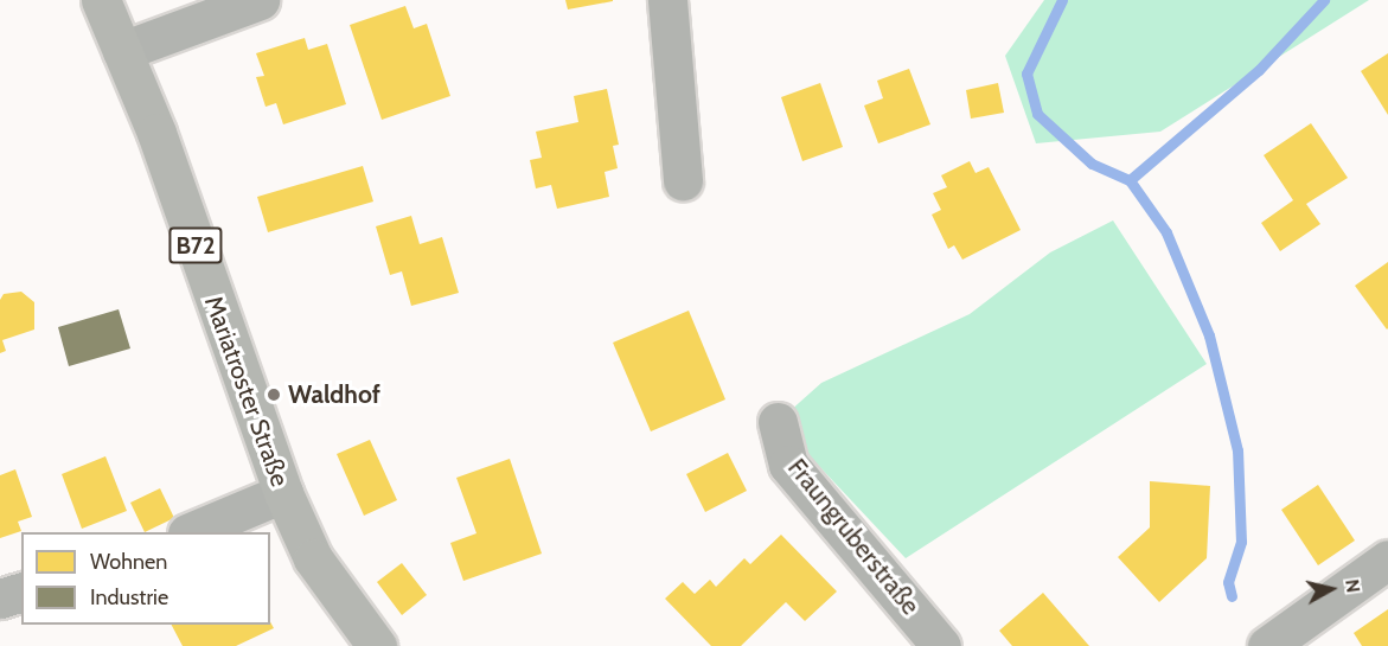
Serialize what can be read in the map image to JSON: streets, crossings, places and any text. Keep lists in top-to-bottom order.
{
  "streets": {
    "main road": ["B72", "Mariatroster Straße"],
    "street": ["Fraungruberstraße"]
  },
  "places": ["Waldhof"],
  "legend": ["Wohnen", "Industrie"],
  "north": "right"
}
